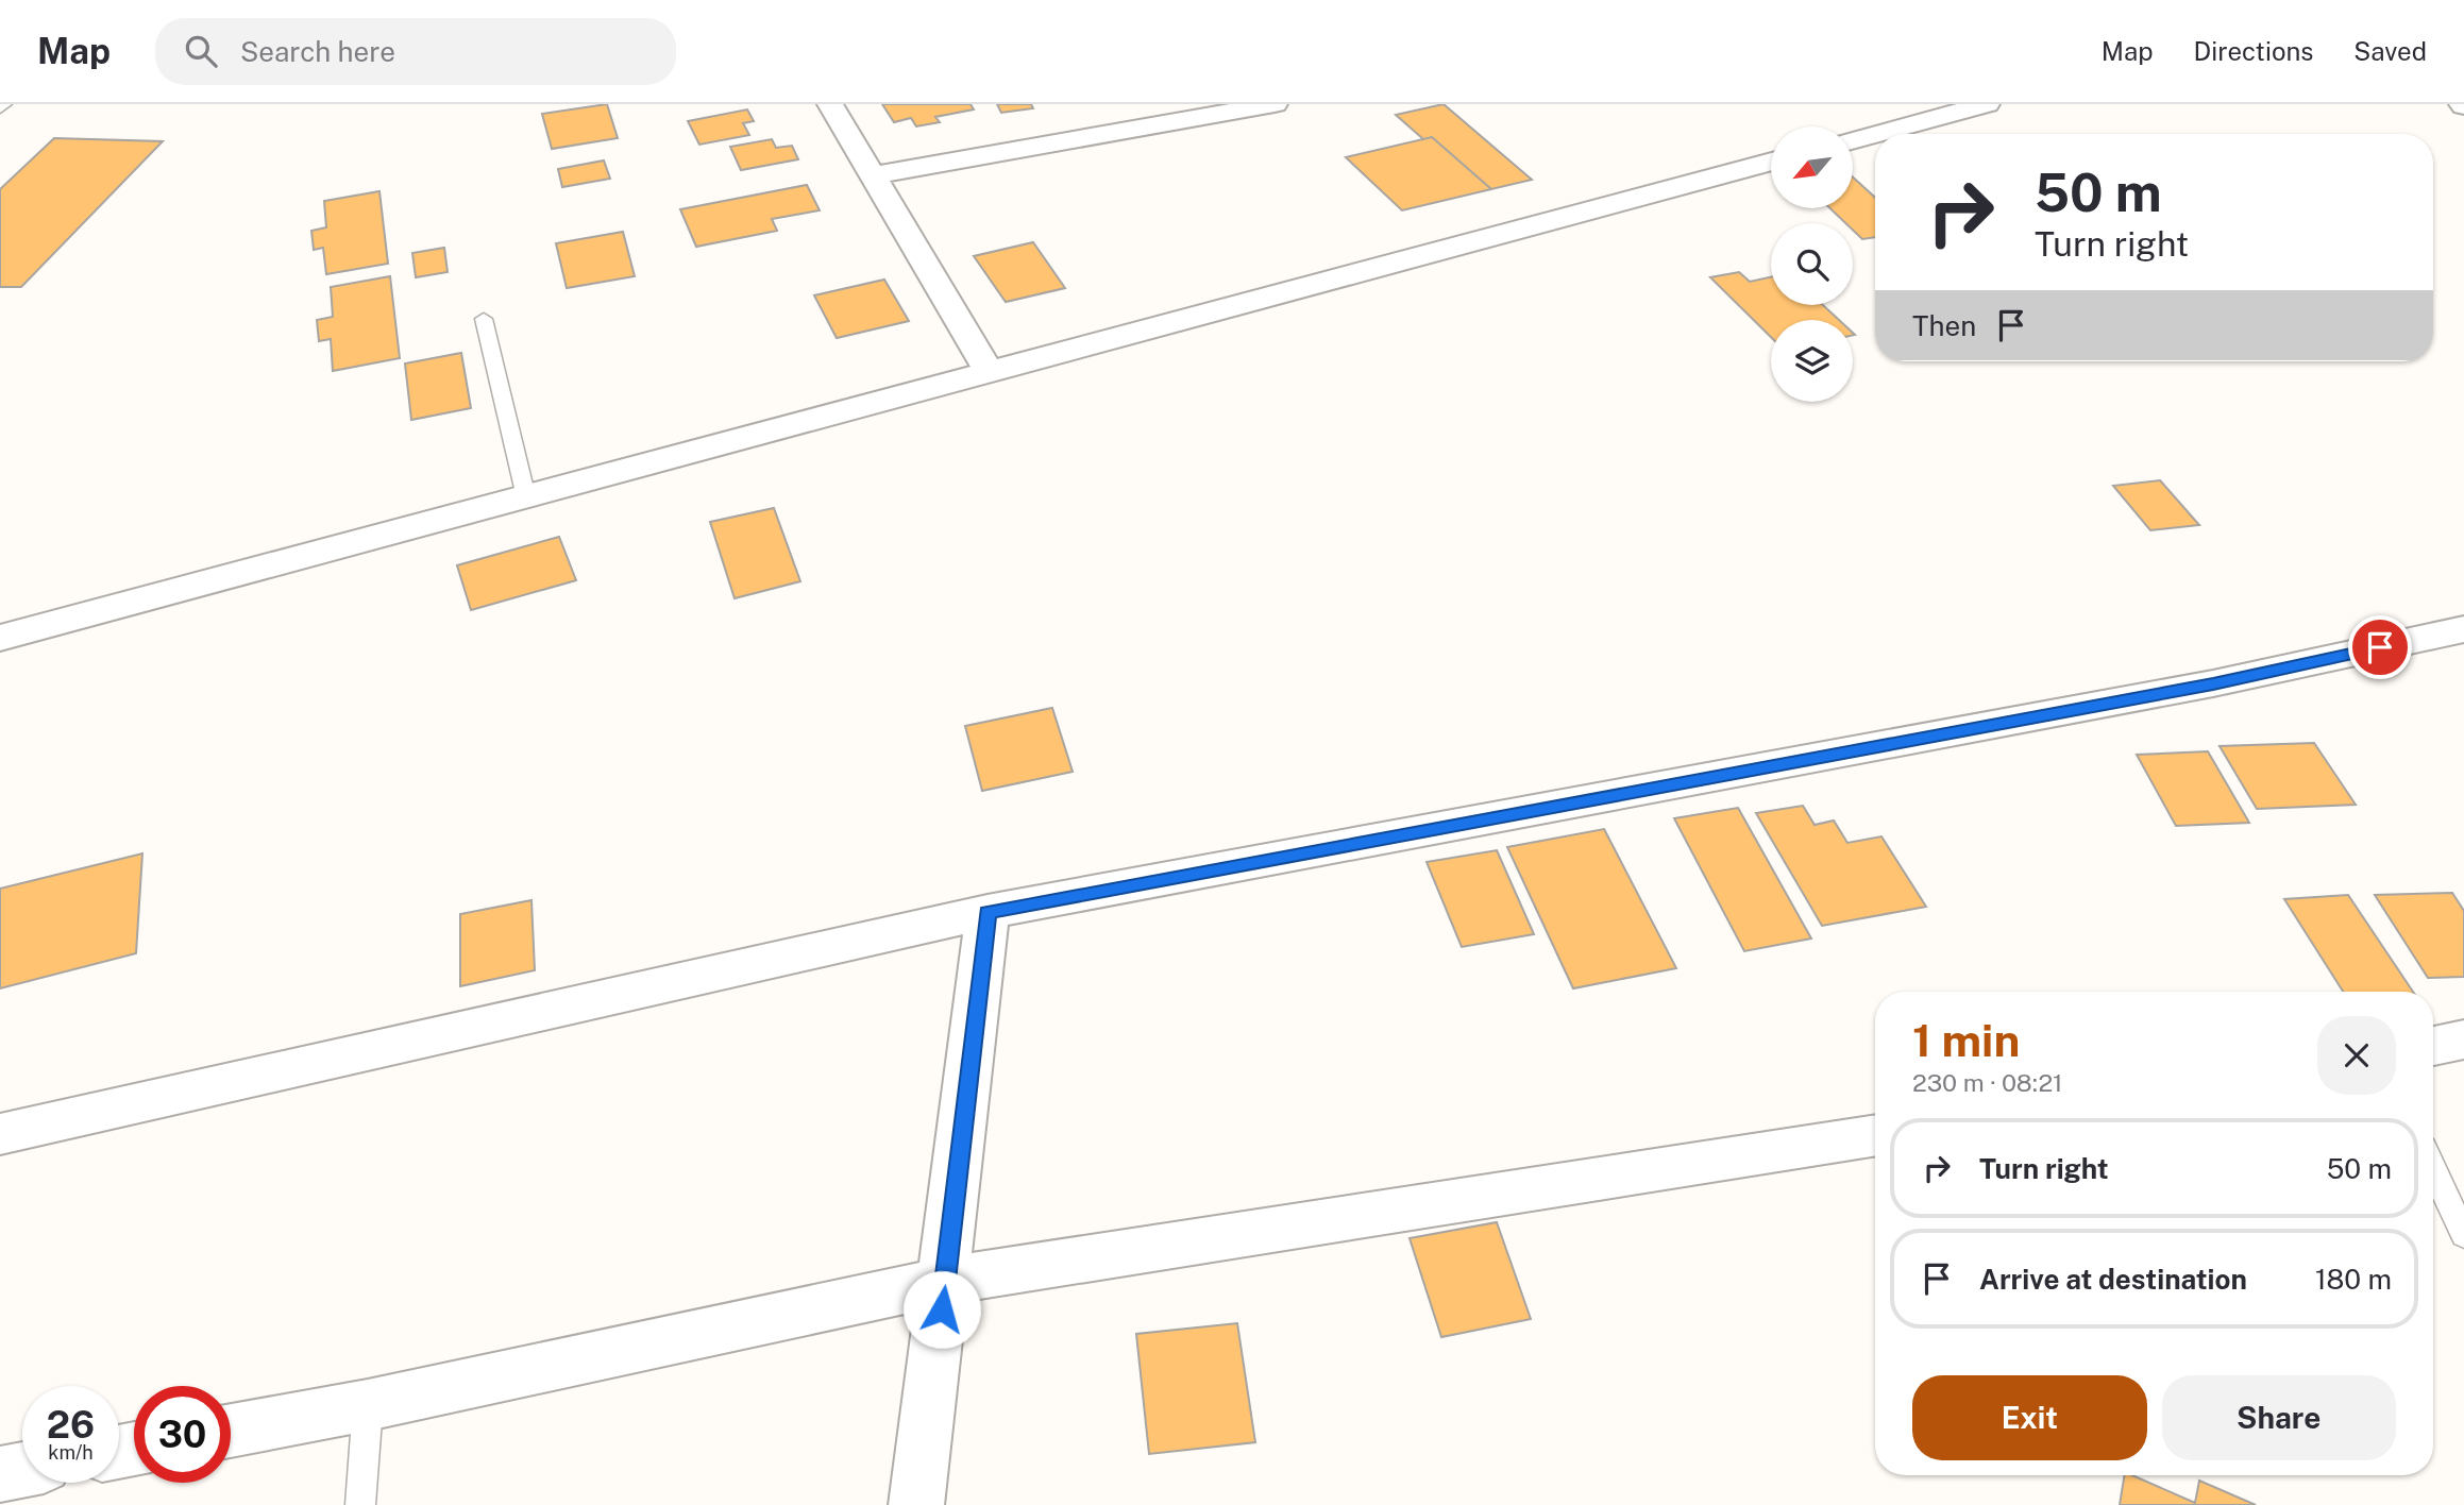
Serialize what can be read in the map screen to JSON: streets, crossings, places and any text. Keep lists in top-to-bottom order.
{
  "north": "bottom left",
  "page": {
    "header": "Map",
    "search": "Search here",
    "nav": ["Map", "Directions", "Saved"],
    "turn": ["50 m", "Turn right"],
    "then": "Then",
    "heading": ["1 min", "230 m · 08:21"],
    "list": [
      {
        "name": "Turn right",
        "value": "50 m"
      },
      {
        "name": "Arrive at destination",
        "value": "180 m"
      }
    ],
    "buttons": ["Exit", "Share"],
    "speed": "26 km/h",
    "limit": "30"
  }
}
